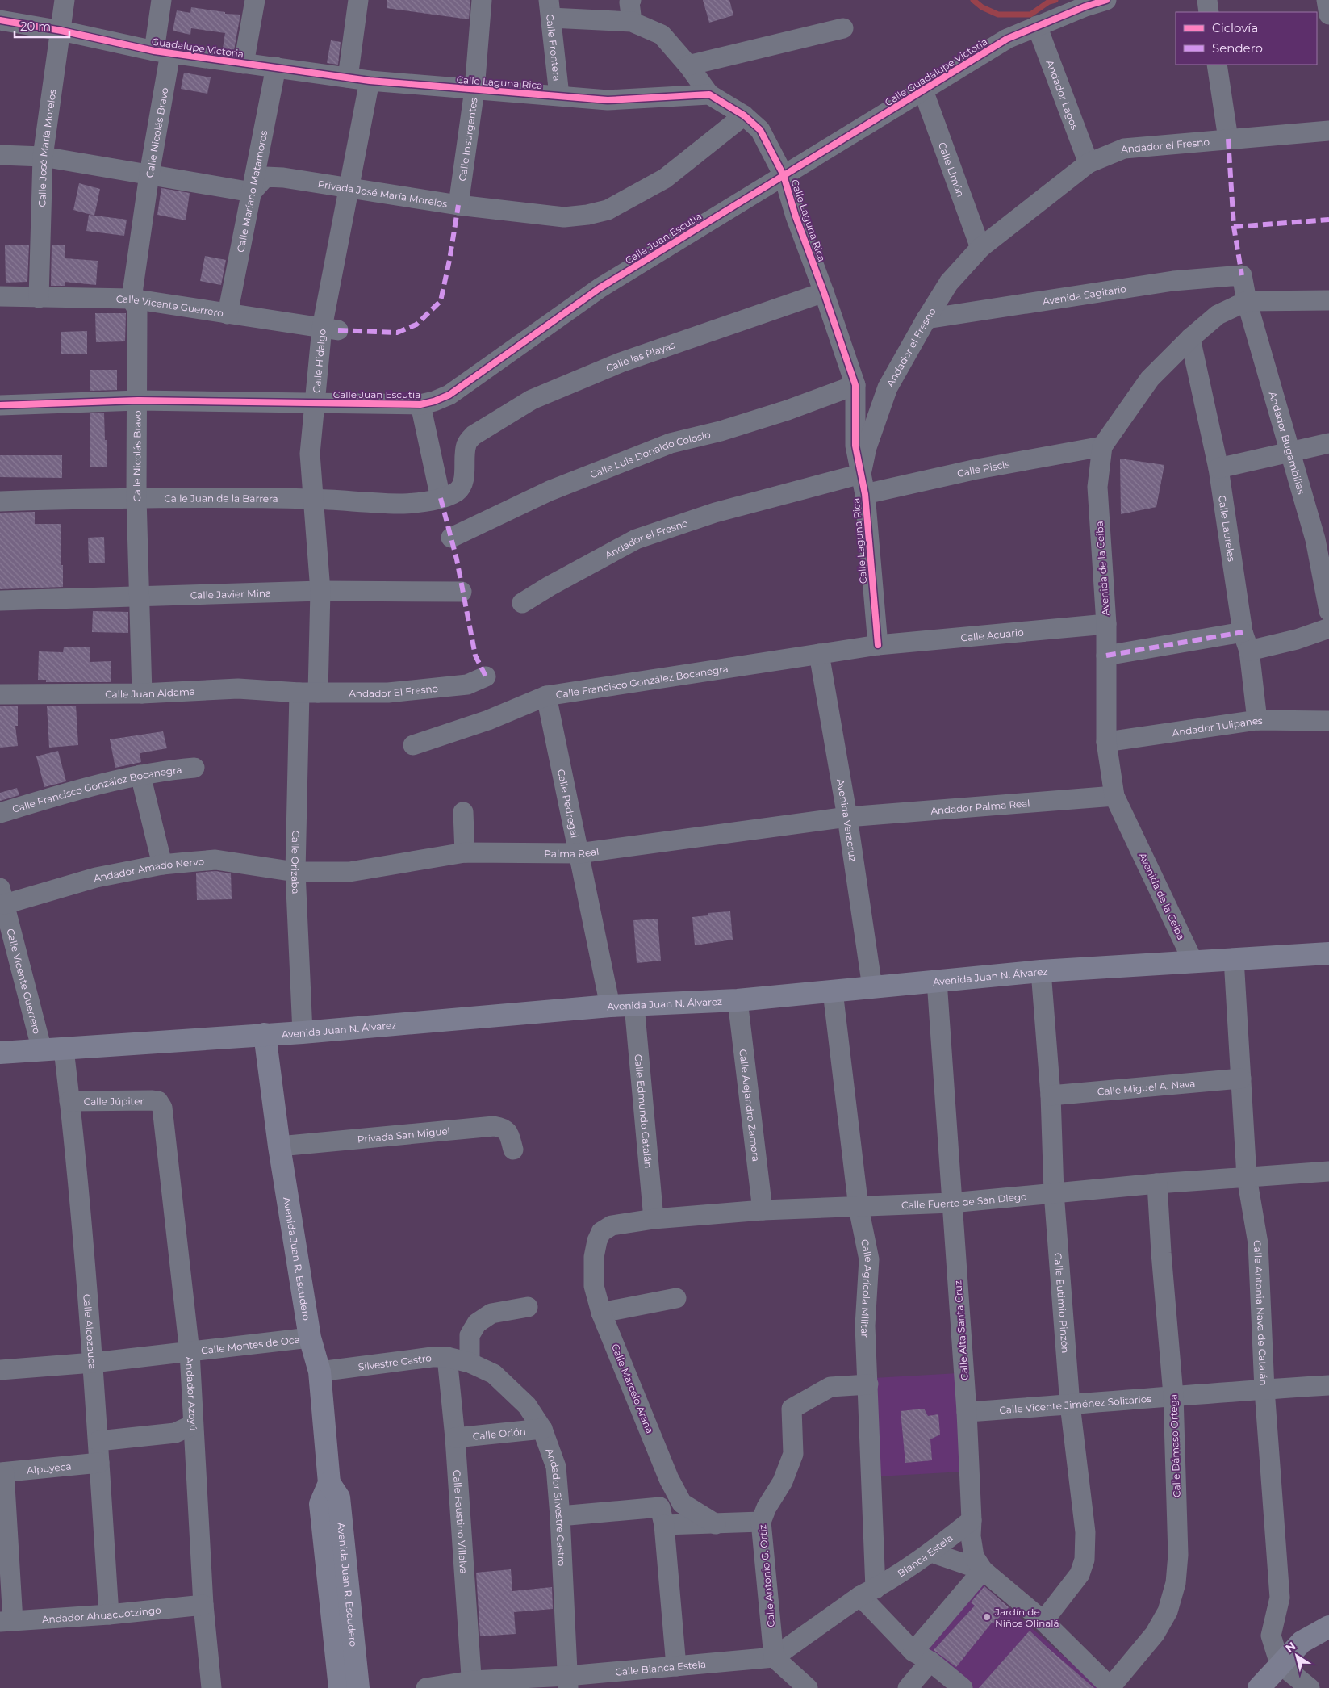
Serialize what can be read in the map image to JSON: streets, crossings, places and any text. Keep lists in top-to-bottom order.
{
  "streets": {
    "main road": ["Avenida Juan N. Álvarez", "Avenida Juan R. Escudero"],
    "street": [
      "Guadalupe Victoria",
      "Calle Frontera",
      "Calle Guadalupe Victoria",
      "Calle Laguna Rica",
      "Andador Lagos",
      "Calle Nicolás Bravo",
      "Calle Insurgentes",
      "Andador el Fresno",
      "Calle José María Morelos",
      "Calle Limón",
      "Calle Maríano Matamoros",
      "Privada José María Morelos",
      "Calle Juan Escutia",
      "Avenida Sagitario",
      "Calle Vicente Guerrero",
      "Calle las Playas",
      "Calle Hidalgo",
      "Andador Bugambilias",
      "Calle Luis Donaldo Colosio",
      "Calle Piscis",
      "Calle Juan de la Barrera",
      "Calle Laureles",
      "Avenida de la Ceiba",
      "Calle Javier Mina",
      "Calle Acuario",
      "Calle Francisco González Bocanegra",
      "Andador El Fresno",
      "Calle Juan Aldama",
      "Andador Tulipanes",
      "Calle Pedregal",
      "Andador Palma Real",
      "Avenida Veracruz",
      "Palma Real",
      "Calle Orizaba",
      "Andador Amado Nervo",
      "Calle Miguel A. Nava",
      "Calle Júpiter",
      "Calle Alejandro Zamora",
      "Calle Edmundo Catalán",
      "Privada San Miguel",
      "Calle Fuerte de San Diego",
      "Calle Agrícola Militar",
      "Calle Eutimio Pinzón",
      "Calle Antonia Nava de Catalán",
      "Calle Alta Santa Cruz",
      "Calle Alcozauca",
      "Calle Montes de Oca",
      "Silvestre Castro",
      "Calle Marcelo Arana",
      "Andador Azoyú",
      "Calle Vicente Jiménez Solitarios",
      "Calle Orión",
      "Calle Dámaso Ortega",
      "Alpuyeca",
      "Andador Silvestre Castro",
      "Calle Faustino Villalva",
      "Blanca Estela",
      "Calle Antonio G. Ortiz",
      "Andador Ahuacuotzingo",
      "Calle Blanca Estela"
    ]
  },
  "crossings": [
    ["Guadalupe Victoria", "Calle Laguna Rica"],
    ["Guadalupe Victoria", "Calle Nicolás Bravo"],
    ["Guadalupe Victoria", "Calle José María Morelos"],
    ["Guadalupe Victoria", "Calle Maríano Matamoros"],
    ["Guadalupe Victoria", "Calle Hidalgo"],
    ["Calle Frontera", "Calle Laguna Rica"],
    ["Calle Guadalupe Victoria", "Calle Laguna Rica"],
    ["Calle Guadalupe Victoria", "Andador Lagos"],
    ["Calle Guadalupe Victoria", "Calle Limón"],
    ["Calle Guadalupe Victoria", "Calle Juan Escutia"],
    ["Calle Laguna Rica", "Calle Insurgentes"],
    ["Calle Laguna Rica", "Andador el Fresno"],
    ["Calle Laguna Rica", "Privada José María Morelos"],
    ["Calle Laguna Rica", "Calle Juan Escutia"],
    ["Calle Laguna Rica", "Calle las Playas"],
    ["Calle Laguna Rica", "Calle Hidalgo"],
    ["Calle Laguna Rica", "Calle Luis Donaldo Colosio"],
    ["Calle Laguna Rica", "Calle Piscis"],
    ["Calle Laguna Rica", "Calle Acuario"],
    ["Calle Laguna Rica", "Calle Francisco González Bocanegra"],
    ["Andador Lagos", "Andador el Fresno"],
    ["Calle Nicolás Bravo", "Calle Juan Escutia"],
    ["Calle Nicolás Bravo", "Calle Vicente Guerrero"],
    ["Calle Nicolás Bravo", "Calle Juan de la Barrera"],
    ["Calle Nicolás Bravo", "Calle Javier Mina"],
    ["Calle Nicolás Bravo", "Calle Juan Aldama"],
    ["Calle Insurgentes", "Privada José María Morelos"],
    ["Andador el Fresno", "Calle Limón"],
    ["Andador el Fresno", "Avenida Sagitario"],
    ["Calle José María Morelos", "Calle Vicente Guerrero"],
    ["Calle Maríano Matamoros", "Privada José María Morelos"],
    ["Calle Maríano Matamoros", "Calle Vicente Guerrero"],
    ["Privada José María Morelos", "Calle Hidalgo"],
    ["Calle Juan Escutia", "Calle Hidalgo"],
    ["Avenida Sagitario", "Andador Bugambilias"],
    ["Calle Vicente Guerrero", "Calle Hidalgo"],
    ["Calle Vicente Guerrero", "Andador Amado Nervo"],
    ["Calle Vicente Guerrero", "Avenida Juan N. Álvarez"],
    ["Calle las Playas", "Calle Juan de la Barrera"],
    ["Calle Hidalgo", "Calle Juan de la Barrera"],
    ["Calle Hidalgo", "Calle Javier Mina"],
    ["Calle Hidalgo", "Andador El Fresno"],
    ["Calle Hidalgo", "Calle Juan Aldama"],
    ["Calle Hidalgo", "Calle Orizaba"],
    ["Andador Bugambilias", "Avenida de la Ceiba"],
    ["Calle Piscis", "Avenida de la Ceiba"],
    ["Calle Laureles", "Avenida de la Ceiba"],
    ["Calle Laureles", "Andador Tulipanes"],
    ["Avenida de la Ceiba", "Calle Acuario"],
    ["Avenida de la Ceiba", "Andador Tulipanes"],
    ["Avenida de la Ceiba", "Andador Palma Real"],
    ["Avenida de la Ceiba", "Avenida Juan N. Álvarez"],
    ["Calle Acuario", "Calle Francisco González Bocanegra"],
    ["Calle Francisco González Bocanegra", "Calle Pedregal"],
    ["Calle Francisco González Bocanegra", "Avenida Veracruz"],
    ["Andador El Fresno", "Calle Juan Aldama"],
    ["Andador El Fresno", "Calle Orizaba"],
    ["Calle Juan Aldama", "Calle Orizaba"],
    ["Calle Pedregal", "Palma Real"],
    ["Calle Pedregal", "Avenida Juan N. Álvarez"],
    ["Andador Palma Real", "Avenida Veracruz"],
    ["Andador Palma Real", "Palma Real"],
    ["Avenida Veracruz", "Palma Real"],
    ["Avenida Veracruz", "Avenida Juan N. Álvarez"],
    ["Palma Real", "Calle Orizaba"],
    ["Palma Real", "Andador Amado Nervo"],
    ["Calle Orizaba", "Andador Amado Nervo"],
    ["Calle Orizaba", "Avenida Juan N. Álvarez"],
    ["Avenida Juan N. Álvarez", "Calle Alejandro Zamora"],
    ["Avenida Juan N. Álvarez", "Calle Edmundo Catalán"],
    ["Avenida Juan N. Álvarez", "Avenida Juan R. Escudero"],
    ["Avenida Juan N. Álvarez", "Calle Agrícola Militar"],
    ["Avenida Juan N. Álvarez", "Calle Eutimio Pinzón"],
    ["Avenida Juan N. Álvarez", "Calle Antonia Nava de Catalán"],
    ["Avenida Juan N. Álvarez", "Calle Alta Santa Cruz"],
    ["Avenida Juan N. Álvarez", "Calle Alcozauca"],
    ["Calle Miguel A. Nava", "Calle Eutimio Pinzón"],
    ["Calle Miguel A. Nava", "Calle Antonia Nava de Catalán"],
    ["Calle Júpiter", "Calle Alcozauca"],
    ["Calle Júpiter", "Andador Azoyú"],
    ["Calle Alejandro Zamora", "Calle Fuerte de San Diego"],
    ["Calle Edmundo Catalán", "Calle Fuerte de San Diego"],
    ["Privada San Miguel", "Avenida Juan R. Escudero"],
    ["Calle Fuerte de San Diego", "Calle Agrícola Militar"],
    ["Calle Fuerte de San Diego", "Calle Eutimio Pinzón"],
    ["Calle Fuerte de San Diego", "Calle Antonia Nava de Catalán"],
    ["Calle Fuerte de San Diego", "Calle Alta Santa Cruz"],
    ["Calle Fuerte de San Diego", "Calle Marcelo Arana"],
    ["Calle Fuerte de San Diego", "Calle Dámaso Ortega"],
    ["Avenida Juan R. Escudero", "Calle Montes de Oca"],
    ["Avenida Juan R. Escudero", "Silvestre Castro"],
    ["Calle Agrícola Militar", "Blanca Estela"],
    ["Calle Agrícola Militar", "Calle Antonio G. Ortiz"],
    ["Calle Eutimio Pinzón", "Calle Vicente Jiménez Solitarios"],
    ["Calle Antonia Nava de Catalán", "Calle Vicente Jiménez Solitarios"],
    ["Calle Alta Santa Cruz", "Calle Vicente Jiménez Solitarios"],
    ["Calle Alta Santa Cruz", "Blanca Estela"],
    ["Calle Alcozauca", "Calle Montes de Oca"],
    ["Calle Alcozauca", "Alpuyeca"],
    ["Calle Alcozauca", "Andador Ahuacuotzingo"],
    ["Calle Montes de Oca", "Andador Azoyú"],
    ["Silvestre Castro", "Andador Silvestre Castro"],
    ["Silvestre Castro", "Calle Faustino Villalva"],
    ["Andador Azoyú", "Andador Ahuacuotzingo"],
    ["Calle Vicente Jiménez Solitarios", "Calle Dámaso Ortega"],
    ["Calle Orión", "Andador Silvestre Castro"],
    ["Calle Orión", "Calle Faustino Villalva"],
    ["Andador Silvestre Castro", "Calle Blanca Estela"],
    ["Calle Faustino Villalva", "Calle Blanca Estela"],
    ["Calle Antonio G. Ortiz", "Calle Blanca Estela"]
  ],
  "places": ["Jardín de Niños Olinalá"],
  "legend": ["Ciclovía", "Sendero"],
  "scale_bar": "20 m",
  "north": "top left"
}
